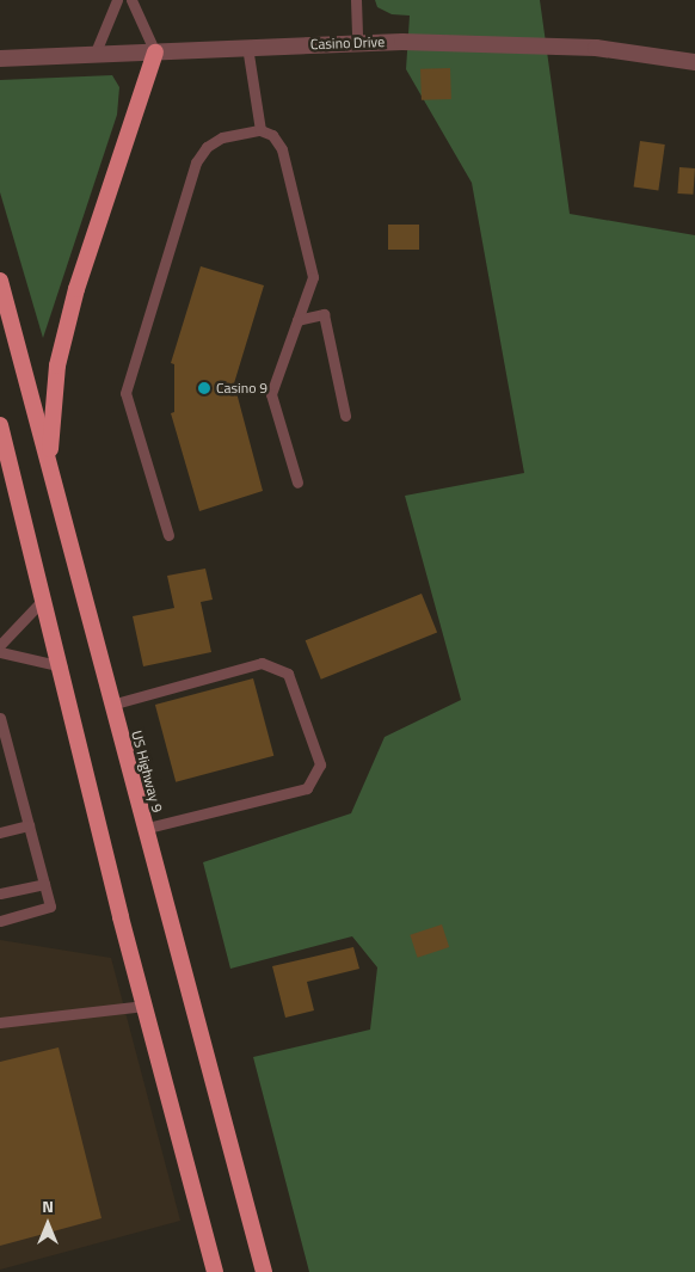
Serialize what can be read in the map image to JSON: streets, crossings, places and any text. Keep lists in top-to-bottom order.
{
  "streets": {
    "highway": ["US Highway 9"],
    "street": ["Casino Drive"]
  },
  "places": ["Casino 9"],
  "north": "top"
}
